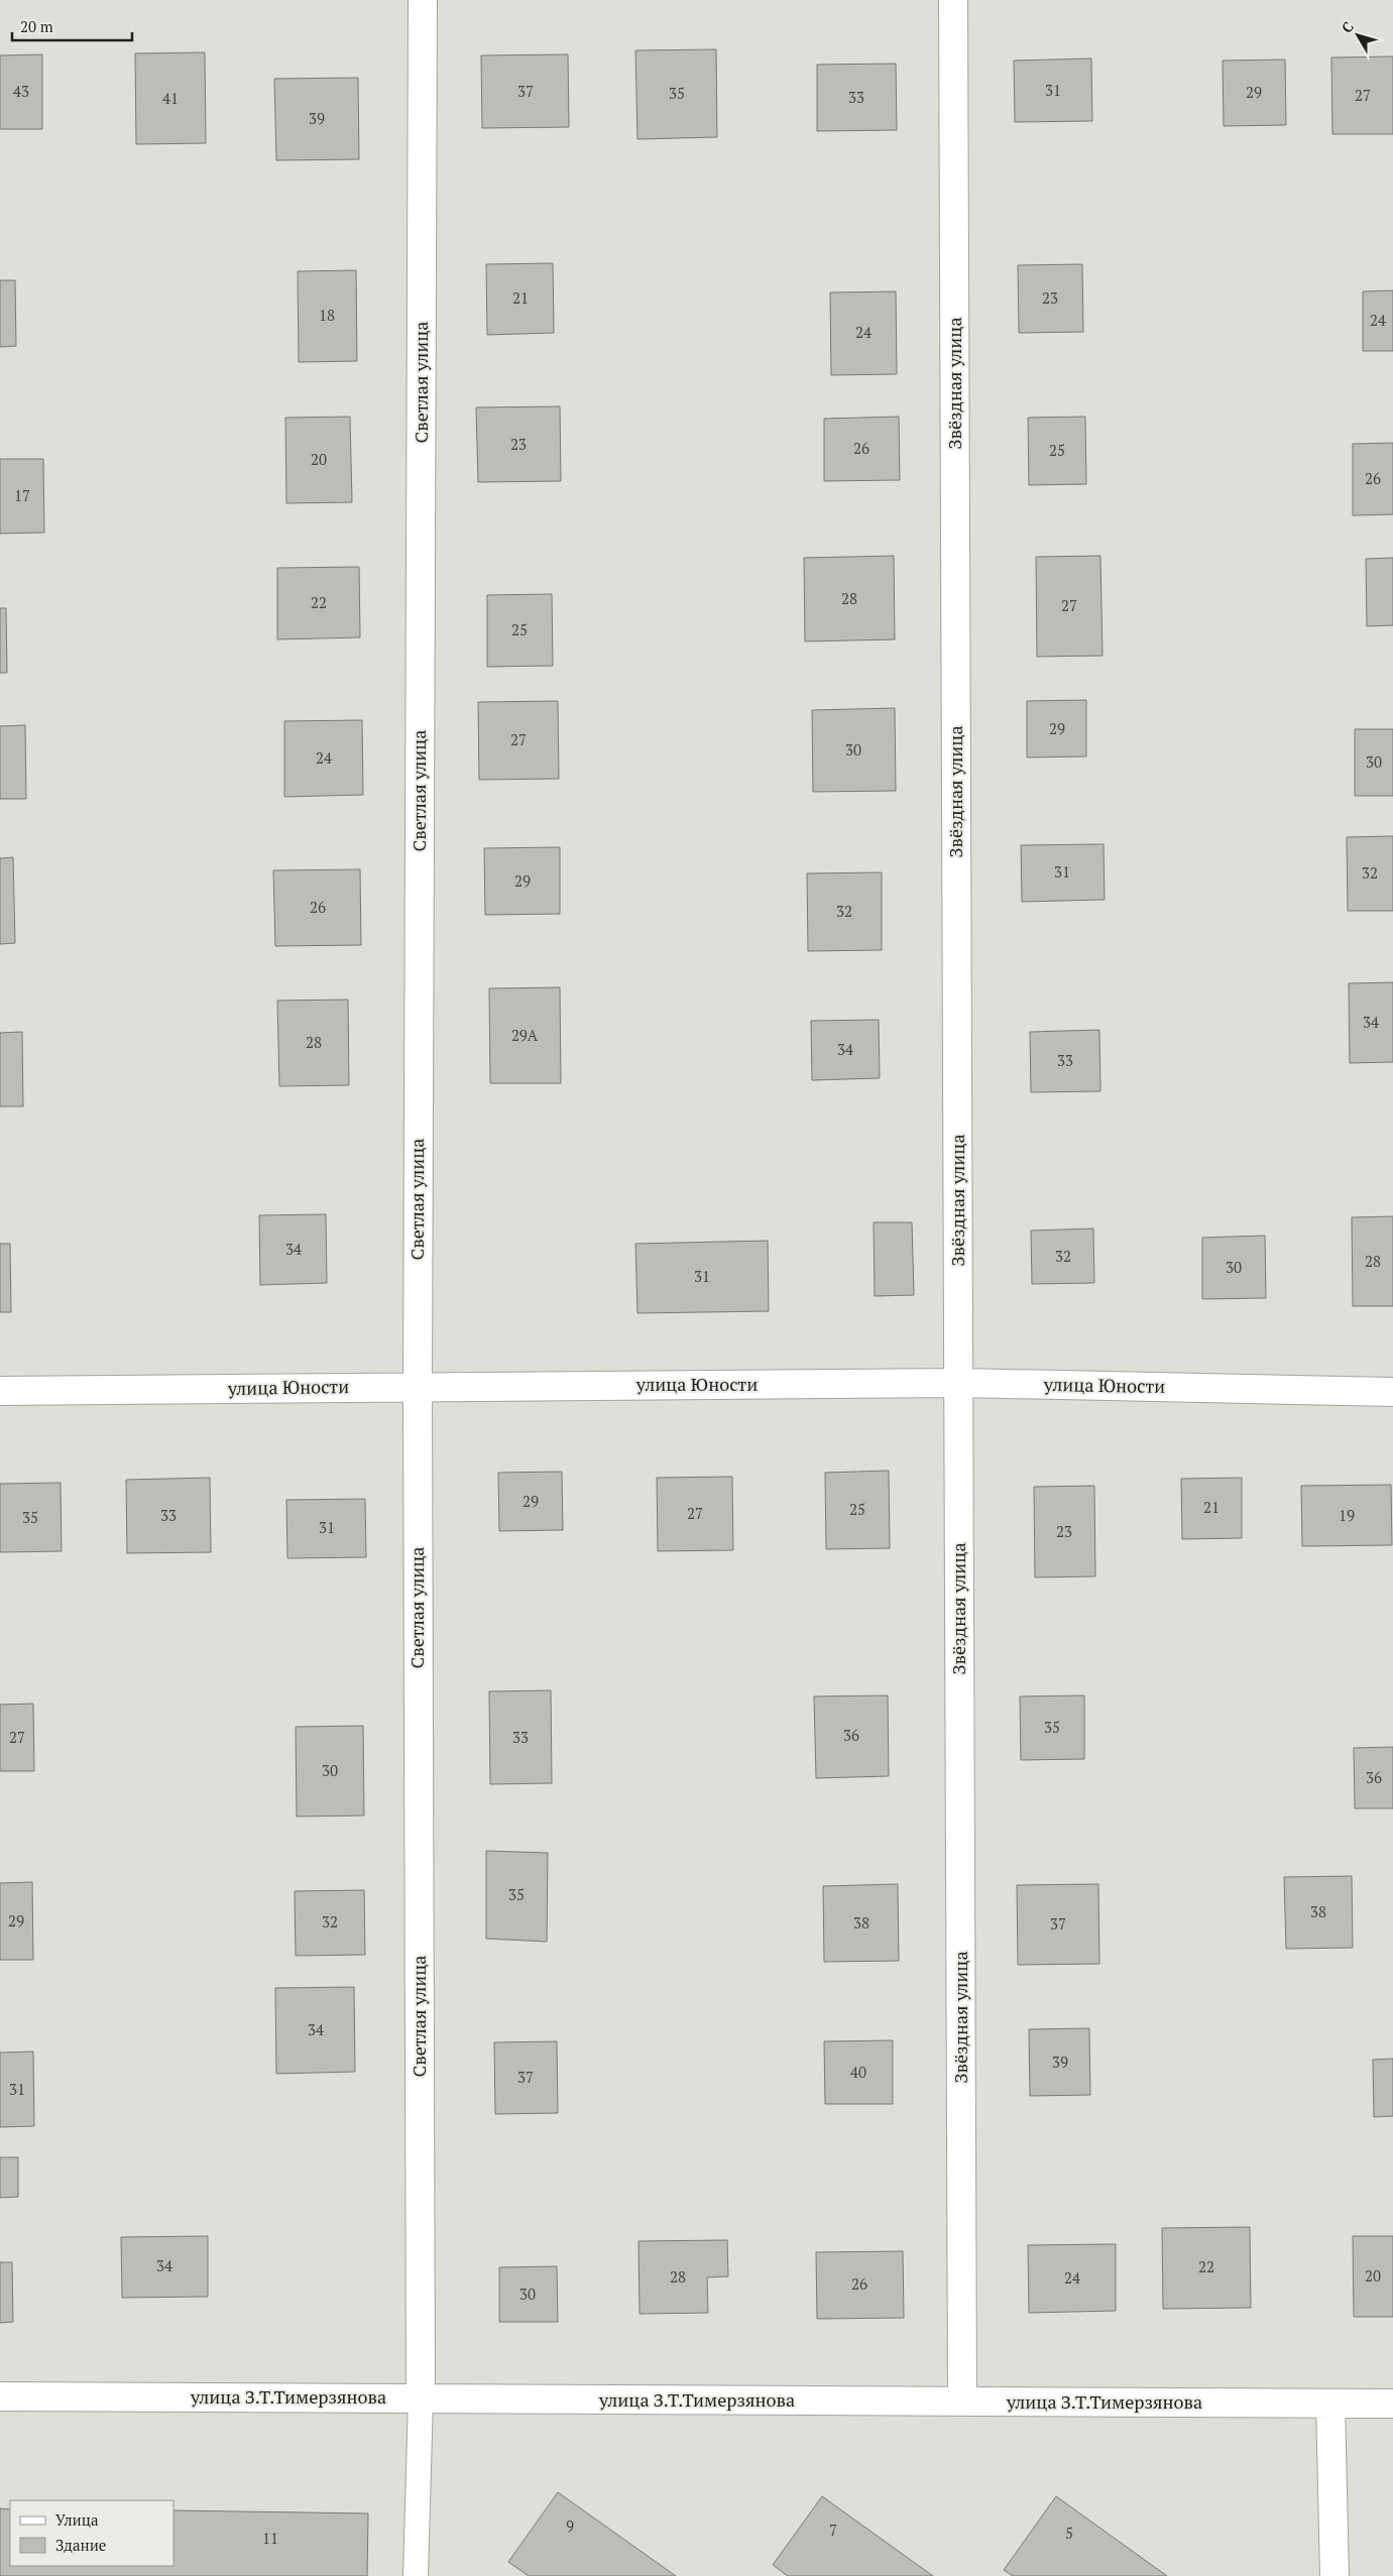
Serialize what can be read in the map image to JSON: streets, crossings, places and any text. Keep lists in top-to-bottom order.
{
  "streets": {
    "street": [
      "Светлая улица",
      "Звёздная улица",
      "улица Юности",
      "улица З.Т.Тимерзянова"
    ]
  },
  "crossings": [
    ["Светлая улица", "улица Юности"],
    ["Светлая улица", "улица З.Т.Тимерзянова"],
    ["Звёздная улица", "улица Юности"],
    ["Звёздная улица", "улица З.Т.Тимерзянова"]
  ],
  "house_numbers": [
    "31",
    "43",
    "37",
    "29",
    "35",
    "27",
    "33",
    "41",
    "39",
    "21",
    "23",
    "18",
    "24",
    "24",
    "23",
    "26",
    "25",
    "20",
    "26",
    "17",
    "28",
    "22",
    "27",
    "25",
    "29",
    "27",
    "30",
    "24",
    "30",
    "31",
    "32",
    "29",
    "26",
    "32",
    "34",
    "29А",
    "28",
    "34",
    "33",
    "34",
    "32",
    "28",
    "30",
    "31",
    "29",
    "21",
    "25",
    "27",
    "33",
    "19",
    "35",
    "31",
    "23",
    "35",
    "36",
    "27",
    "33",
    "30",
    "36",
    "35",
    "38",
    "29",
    "32",
    "38",
    "37",
    "34",
    "39",
    "40",
    "37",
    "31",
    "34",
    "22",
    "20",
    "28",
    "24",
    "26",
    "30",
    "9",
    "7",
    "5",
    "11"
  ],
  "legend": ["Улица", "Здание"],
  "scale_bar": "20 m",
  "north": "top left"
}
